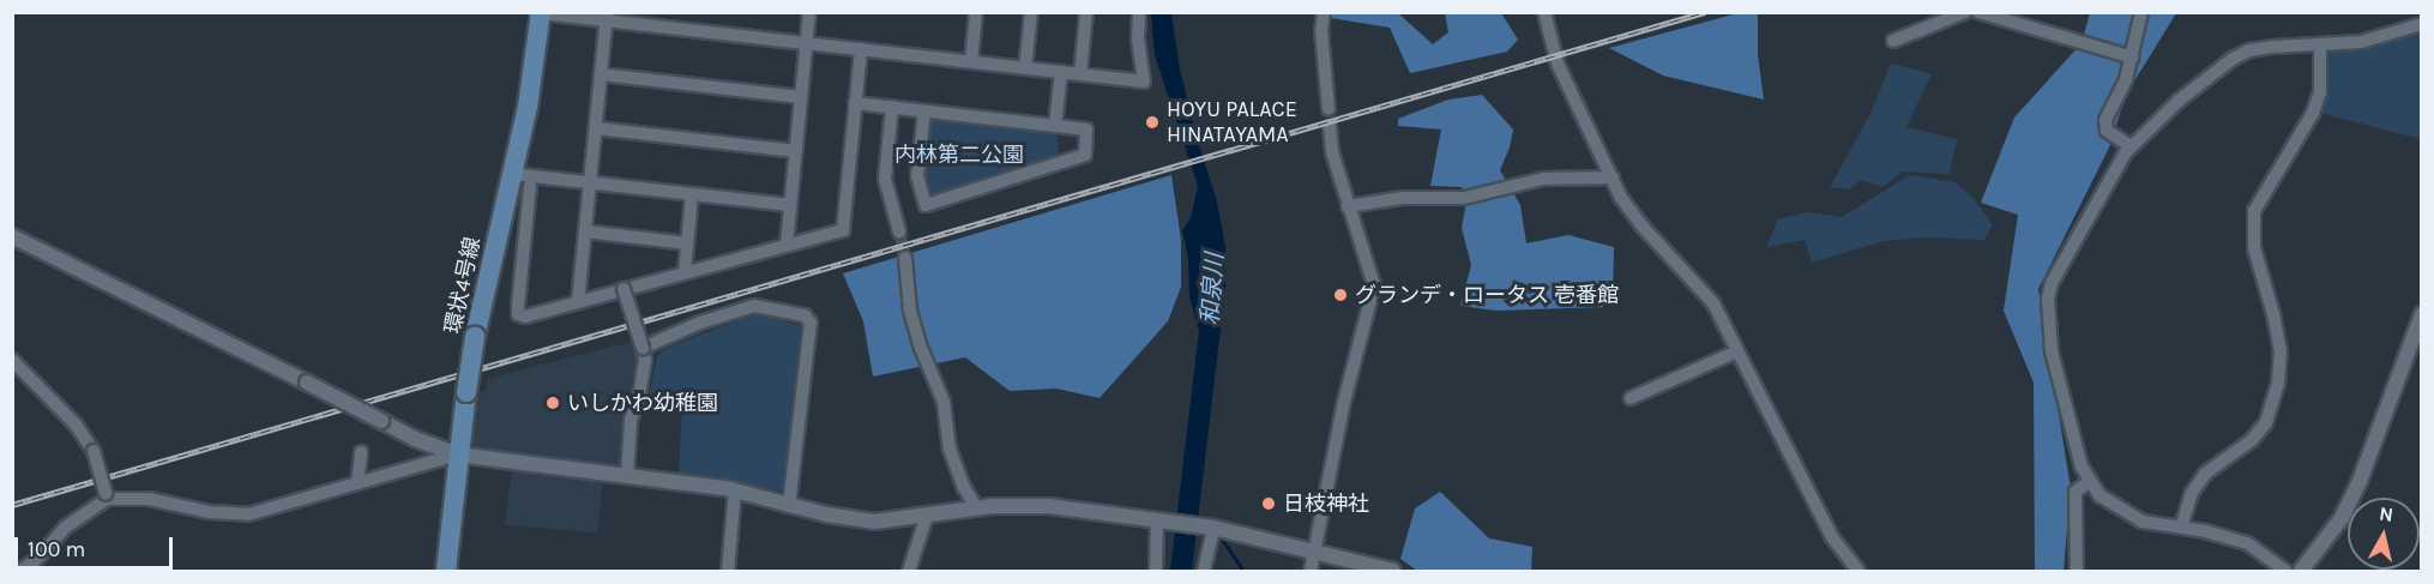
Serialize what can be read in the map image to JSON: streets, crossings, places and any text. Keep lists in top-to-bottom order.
{
  "streets": {
    "main road": ["環状4号線"]
  },
  "water": ["和泉川"],
  "parks": ["内林第二公園"],
  "places": [
    "HOYU PALACE HINATAYAMA",
    "グランデ・ロータス 壱番館",
    "いしかわ幼稚園",
    "日枝神社"
  ],
  "scale_bar": "100 m",
  "north": "top"
}
